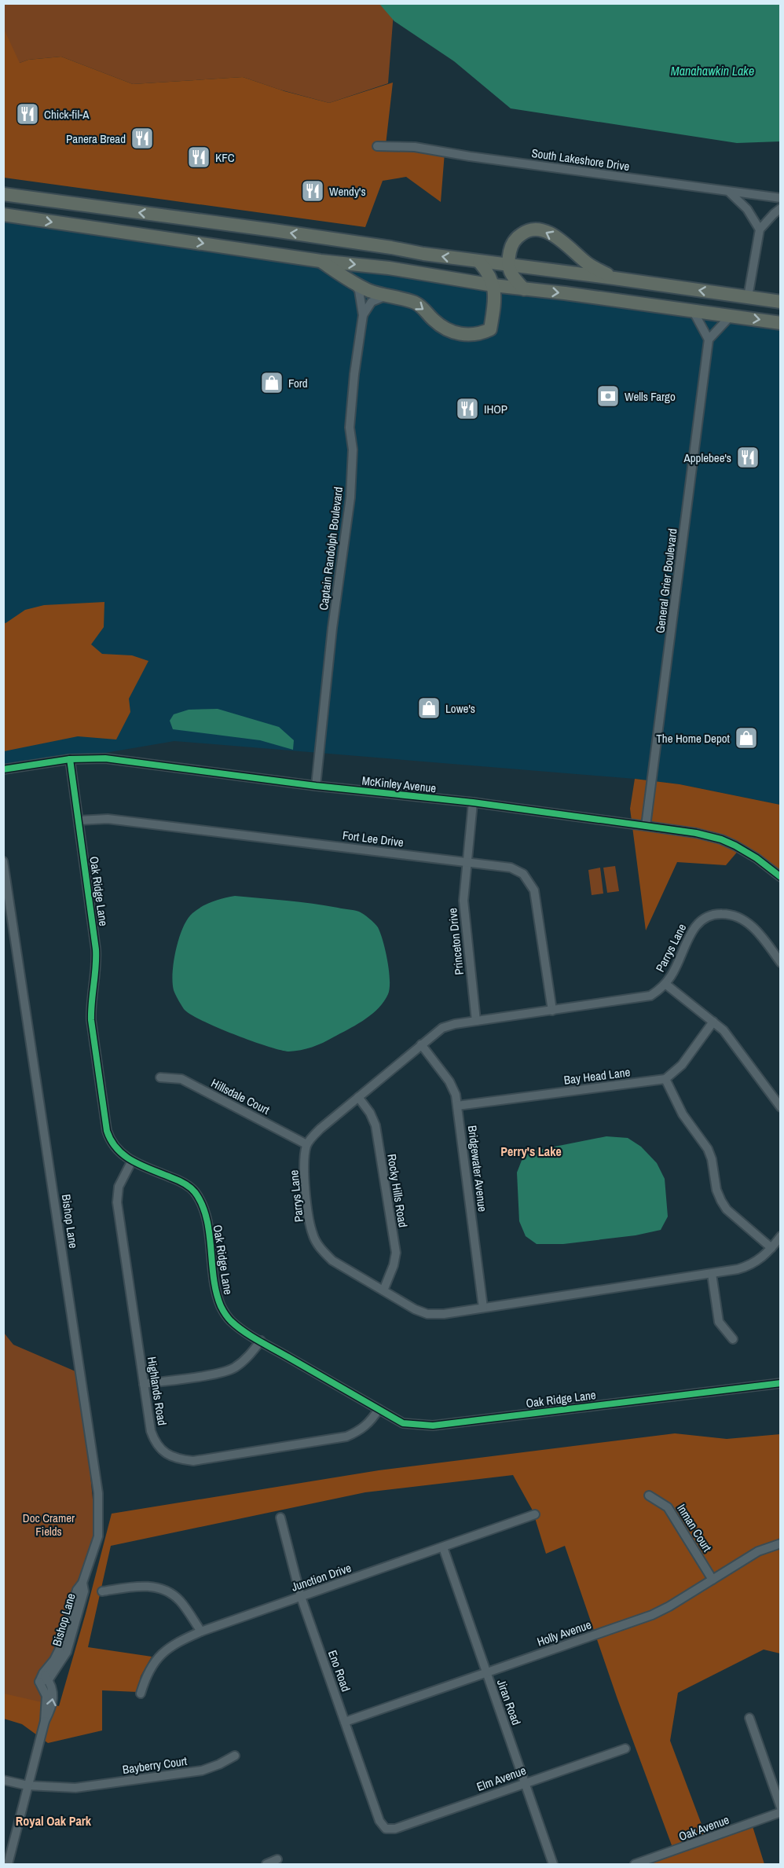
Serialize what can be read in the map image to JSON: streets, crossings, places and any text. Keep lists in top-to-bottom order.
{
  "streets": {
    "street": [
      "South Lakeshore Drive",
      "Captain Randolph Boulevard",
      "General Grier Boulevard",
      "McKinley Avenue",
      "Fort Lee Drive",
      "Oak Ridge Lane",
      "Princeton Drive",
      "Parrys Lane",
      "Bay Head Lane",
      "Hillsdale Court",
      "Bridgewater Avenue",
      "Rocky Hills Road",
      "Bishop Lane",
      "Highlands Road",
      "Inman Court",
      "Junction Drive",
      "Holly Avenue",
      "Eno Road",
      "Jiran Road",
      "Bayberry Court",
      "Elm Avenue",
      "Oak Avenue"
    ]
  },
  "crossings": [
    ["Captain Randolph Boulevard", "McKinley Avenue"],
    ["General Grier Boulevard", "McKinley Avenue"],
    ["McKinley Avenue", "Oak Ridge Lane"],
    ["McKinley Avenue", "Princeton Drive"],
    ["Fort Lee Drive", "Oak Ridge Lane"],
    ["Fort Lee Drive", "Princeton Drive"],
    ["Fort Lee Drive", "Parrys Lane"],
    ["Oak Ridge Lane", "Highlands Road"],
    ["Princeton Drive", "Parrys Lane"],
    ["Parrys Lane", "Hillsdale Court"],
    ["Parrys Lane", "Bridgewater Avenue"],
    ["Parrys Lane", "Rocky Hills Road"],
    ["Bay Head Lane", "Bridgewater Avenue"],
    ["Inman Court", "Holly Avenue"],
    ["Junction Drive", "Eno Road"],
    ["Junction Drive", "Jiran Road"],
    ["Holly Avenue", "Eno Road"],
    ["Holly Avenue", "Jiran Road"],
    ["Eno Road", "Elm Avenue"],
    ["Jiran Road", "Elm Avenue"]
  ],
  "districts": ["Perry's Lake", "Royal Oak Park"],
  "water": ["Manahawkin Lake"],
  "parks": ["Doc Cramer Fields"],
  "places": {
    "restaurant": [
      "Chick-fil-A",
      "Panera Bread",
      "KFC",
      "Wendy's",
      "IHOP",
      "Applebee's"
    ],
    "shop": ["Ford", "Lowe's", "The Home Depot"],
    "bank": ["Wells Fargo"]
  }
}
